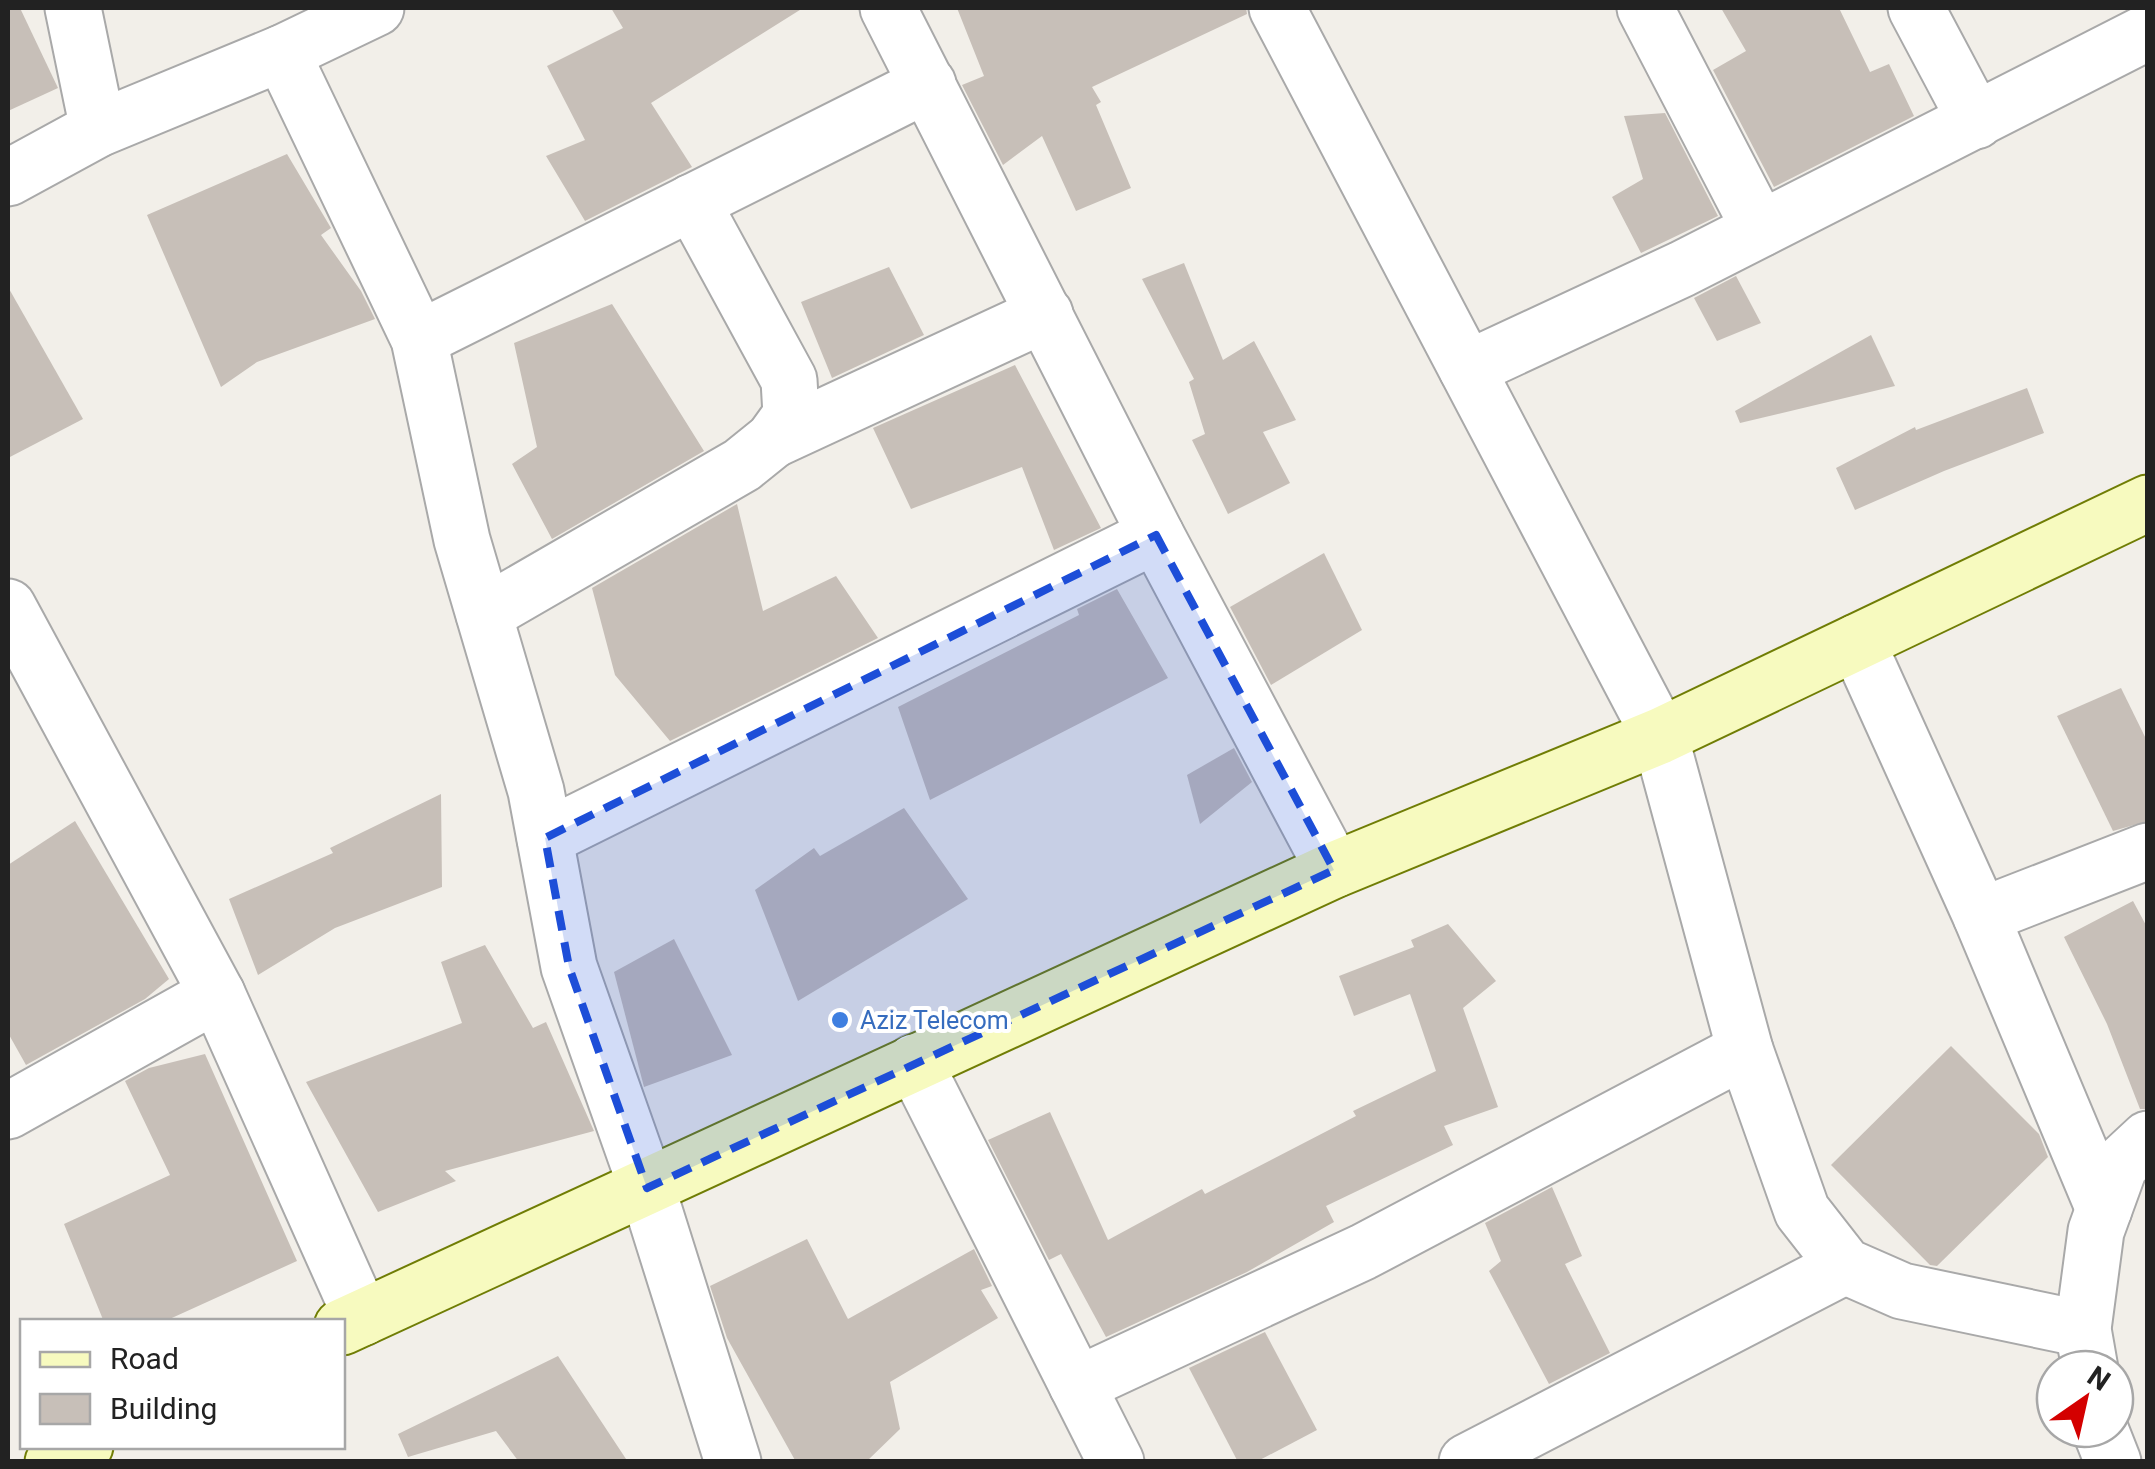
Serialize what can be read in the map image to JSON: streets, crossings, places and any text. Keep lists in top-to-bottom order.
{
  "places": ["Aziz Telecom"],
  "legend": ["Road", "Building"],
  "north": "top right"
}
